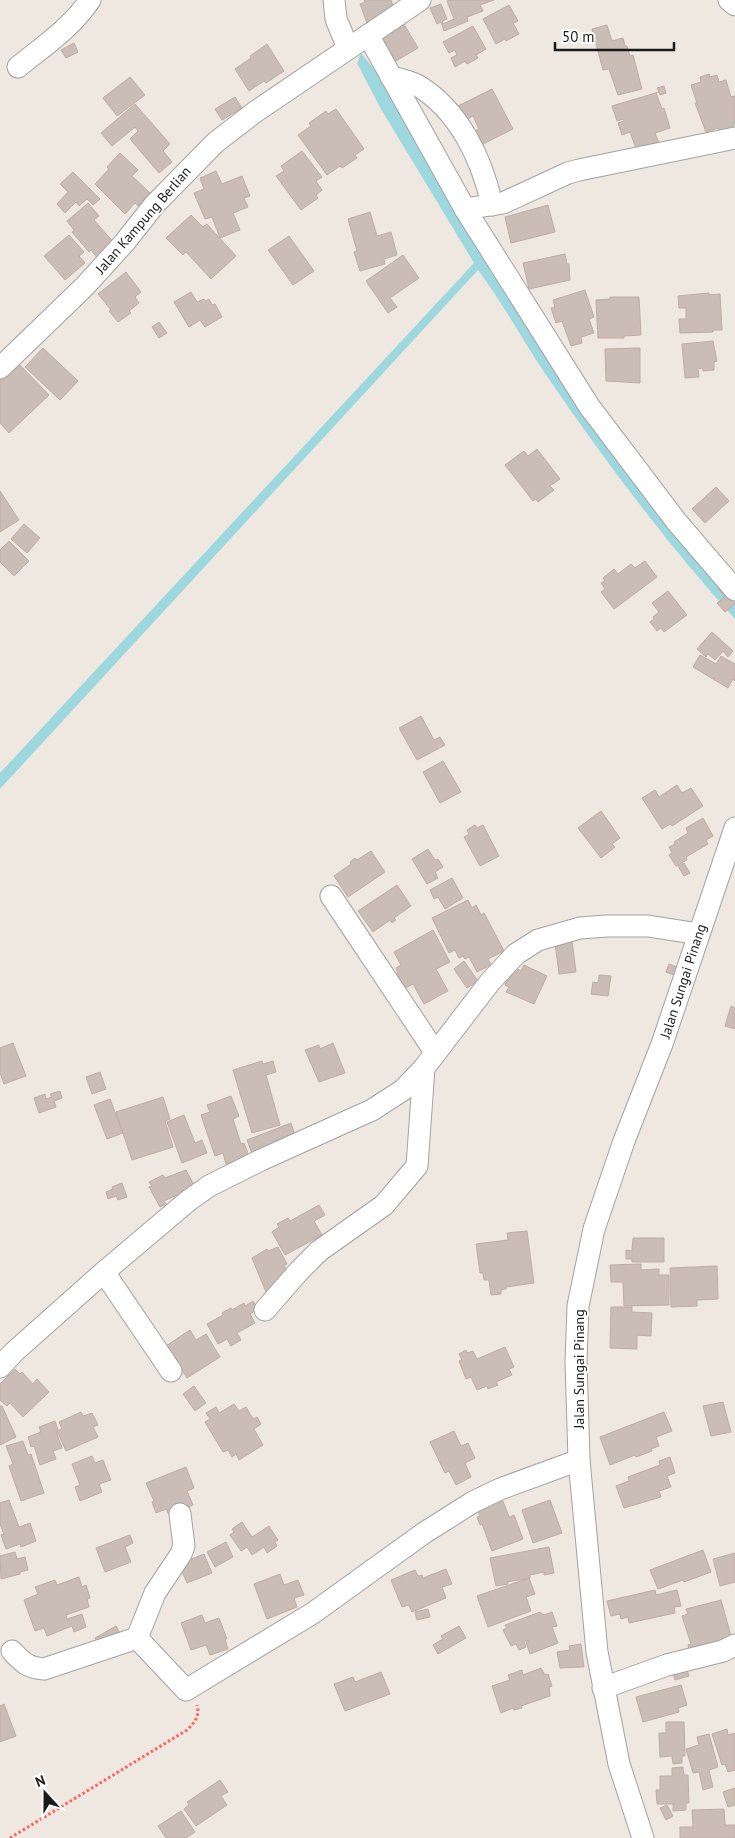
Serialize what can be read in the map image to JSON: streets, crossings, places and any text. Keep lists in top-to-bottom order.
{
  "streets": {
    "street": ["Jalan Kampung Berlian", "Jalan Sungai Pinang"]
  },
  "scale_bar": "50 m",
  "north": "top"
}
